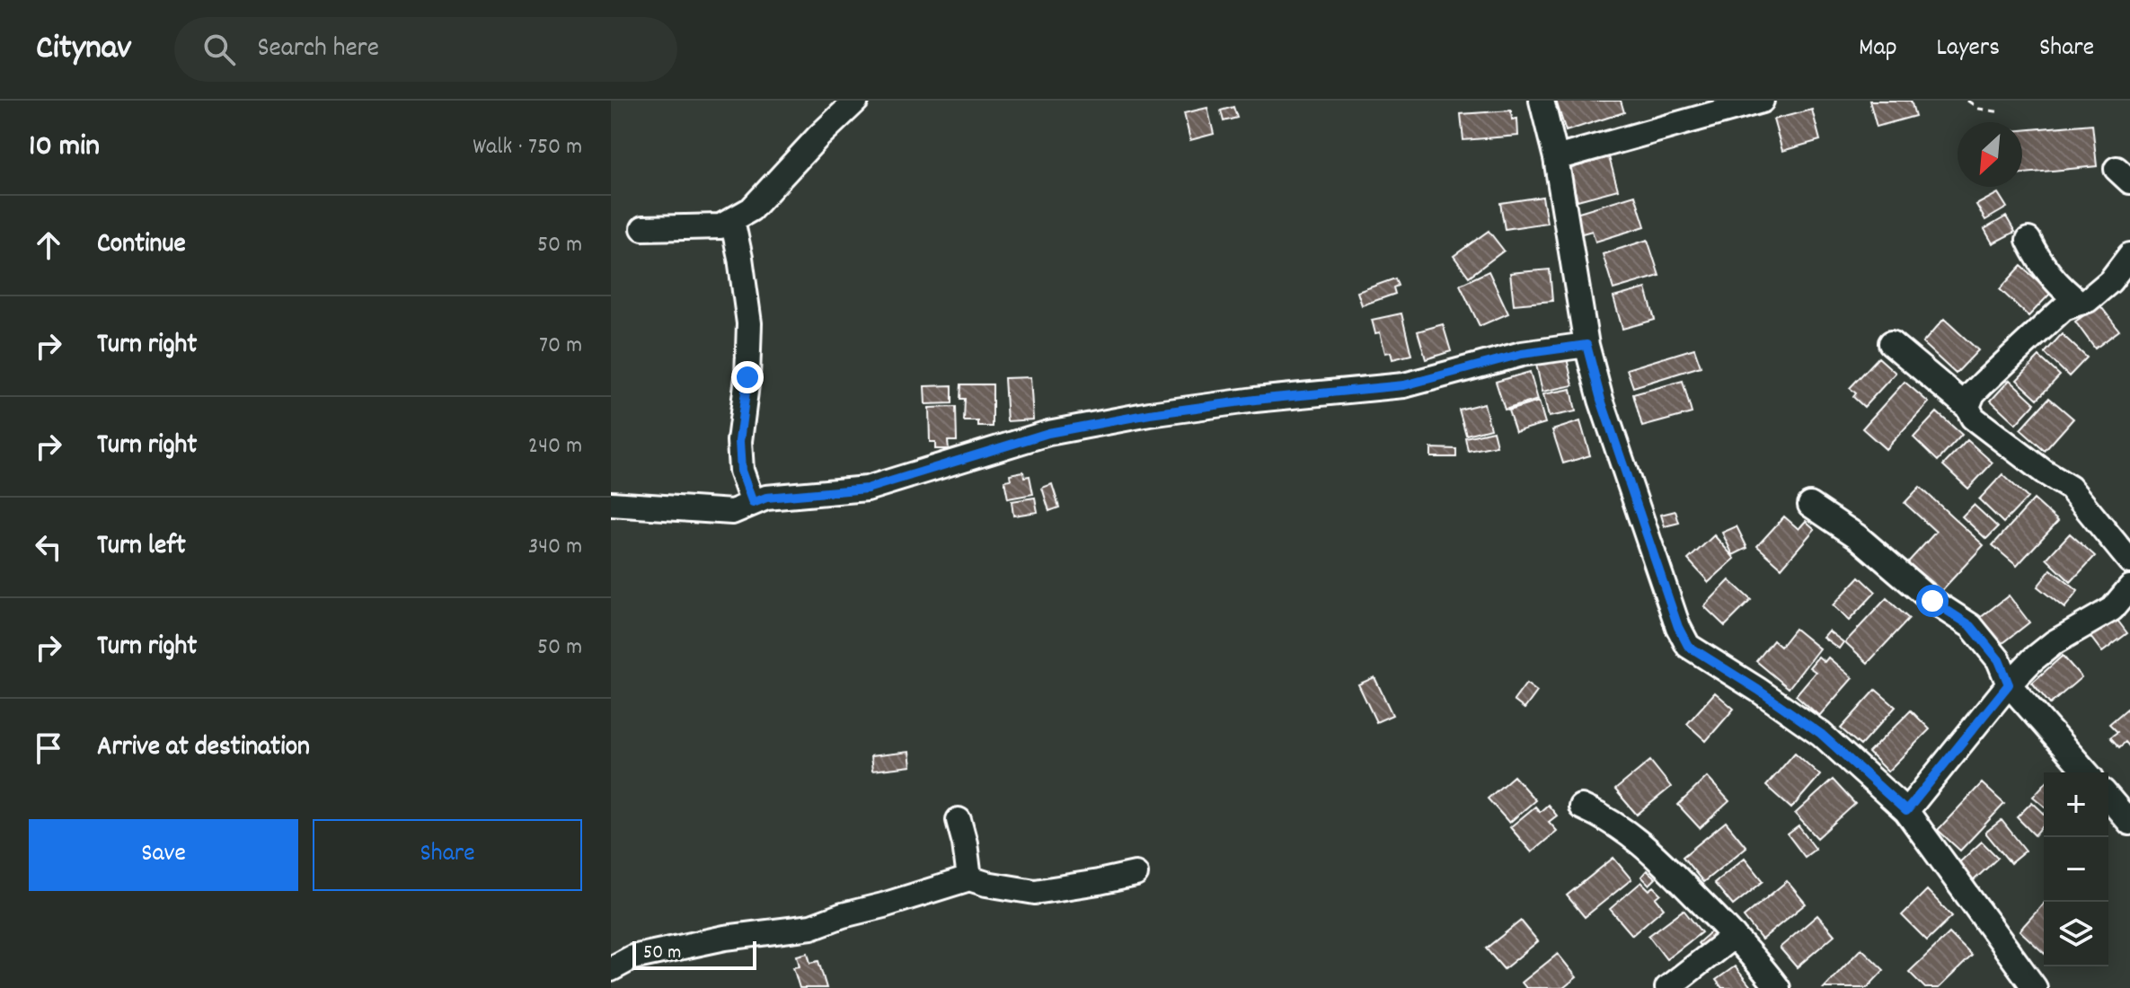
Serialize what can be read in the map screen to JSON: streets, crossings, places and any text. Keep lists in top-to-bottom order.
{
  "scale_bar": "50 m",
  "north": "bottom left",
  "page": {
    "header": "Citynav",
    "search": "Search here",
    "nav": ["Map", "Layers", "Share"],
    "heading": ["10 min", "Walk · 750 m"],
    "list": [
      ["Continue", "50 m"],
      ["Turn right", "70 m"],
      ["Turn right", "240 m"],
      ["Turn left", "340 m"],
      ["Turn right", "50 m"],
      "Arrive at destination"
    ],
    "map_buttons": ["+", "−"],
    "buttons": ["Save", "Share"],
    "scale": "50 m"
  }
}
